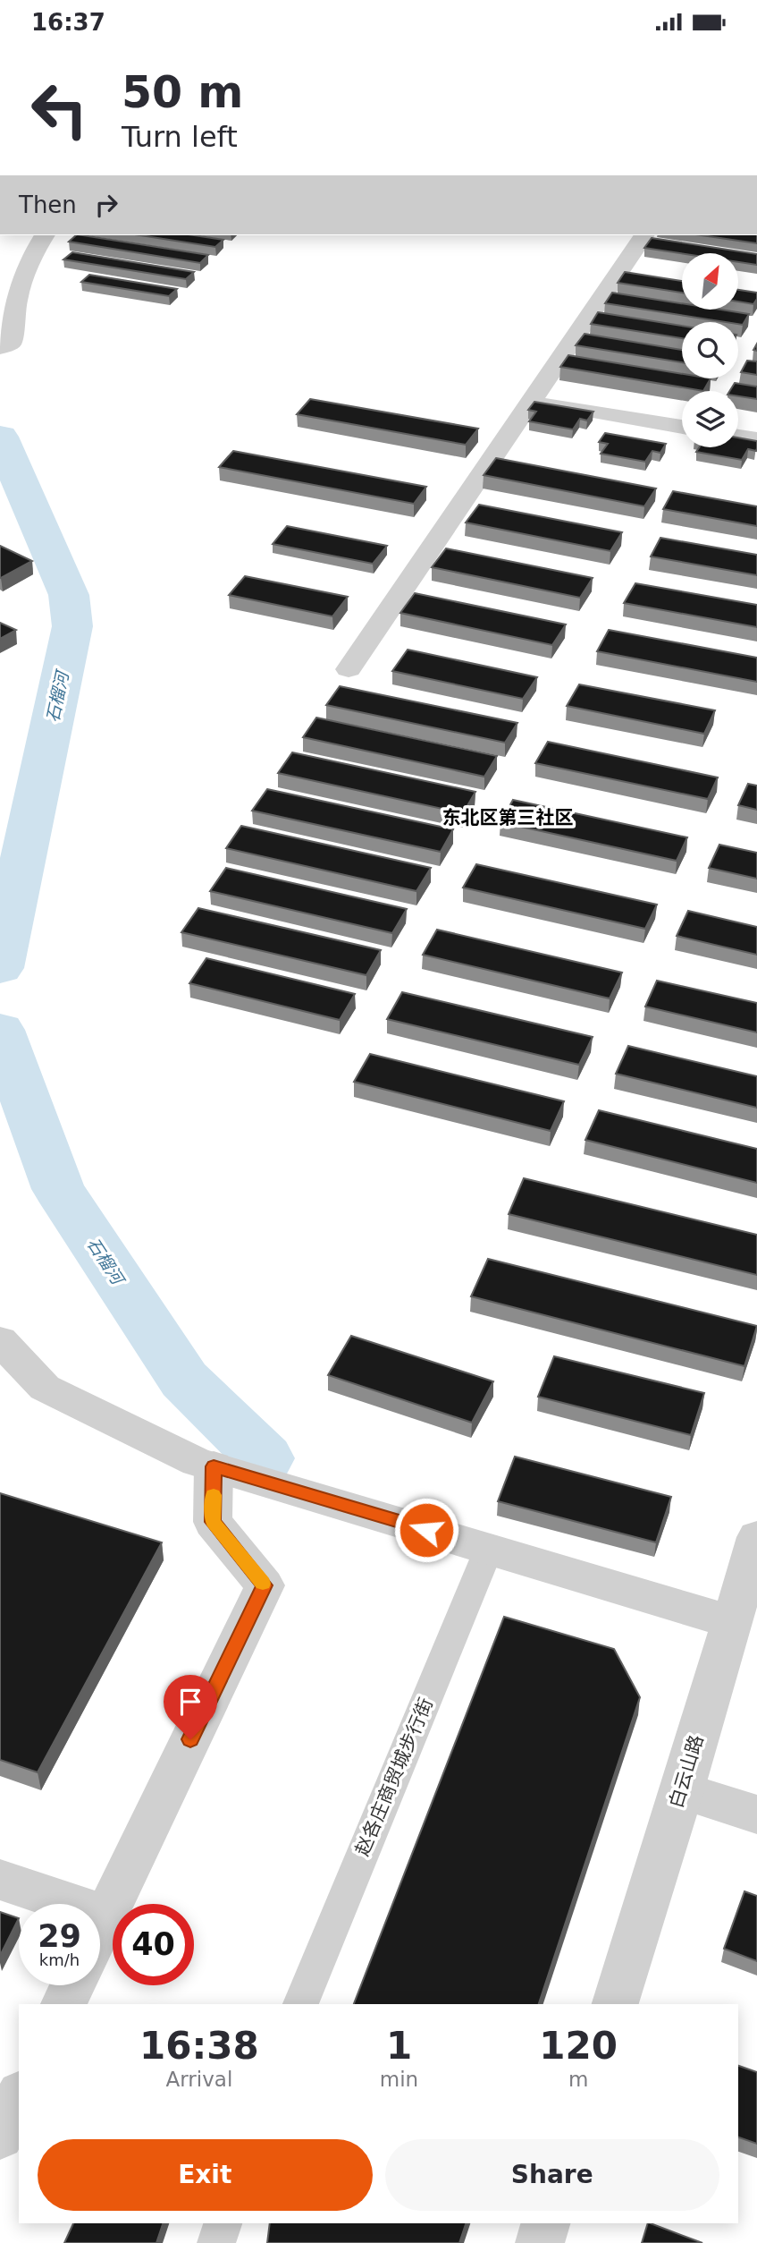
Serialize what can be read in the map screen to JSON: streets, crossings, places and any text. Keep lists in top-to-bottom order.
{
  "streets": {
    "street": ["白云山路", "赵各庄商贸城步行街"]
  },
  "districts": ["东北区第三社区"],
  "water": ["石榴河"],
  "north": "top right",
  "page": {
    "status": "16:37",
    "turn": ["50 m", "Turn left"],
    "then": "Then",
    "speed": "29 km/h",
    "limit": "40",
    "eta": [
      "16:38",
      "Arrival",
      "1",
      "min",
      "120",
      "m"
    ],
    "buttons": ["Exit", "Share"]
  }
}
